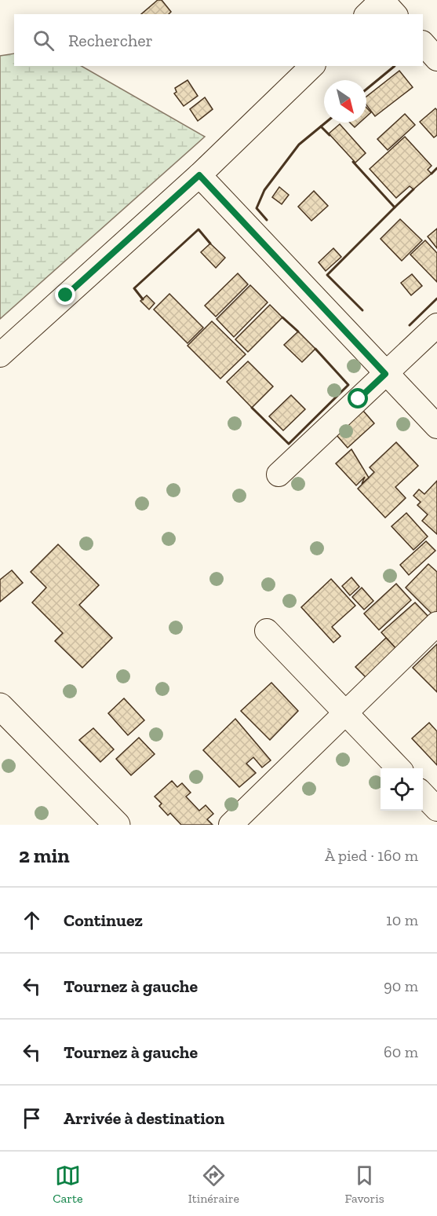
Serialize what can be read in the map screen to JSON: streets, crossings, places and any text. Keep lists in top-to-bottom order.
{
  "north": "bottom right",
  "page": {
    "search": "Rechercher",
    "heading": ["2 min", "À pied · 160 m"],
    "list": [
      ["Continuez", "10 m"],
      ["Tournez à gauche", "90 m"],
      ["Tournez à gauche", "60 m"],
      "Arrivée à destination"
    ],
    "nav": ["Carte", "Itinéraire", "Favoris"]
  }
}
